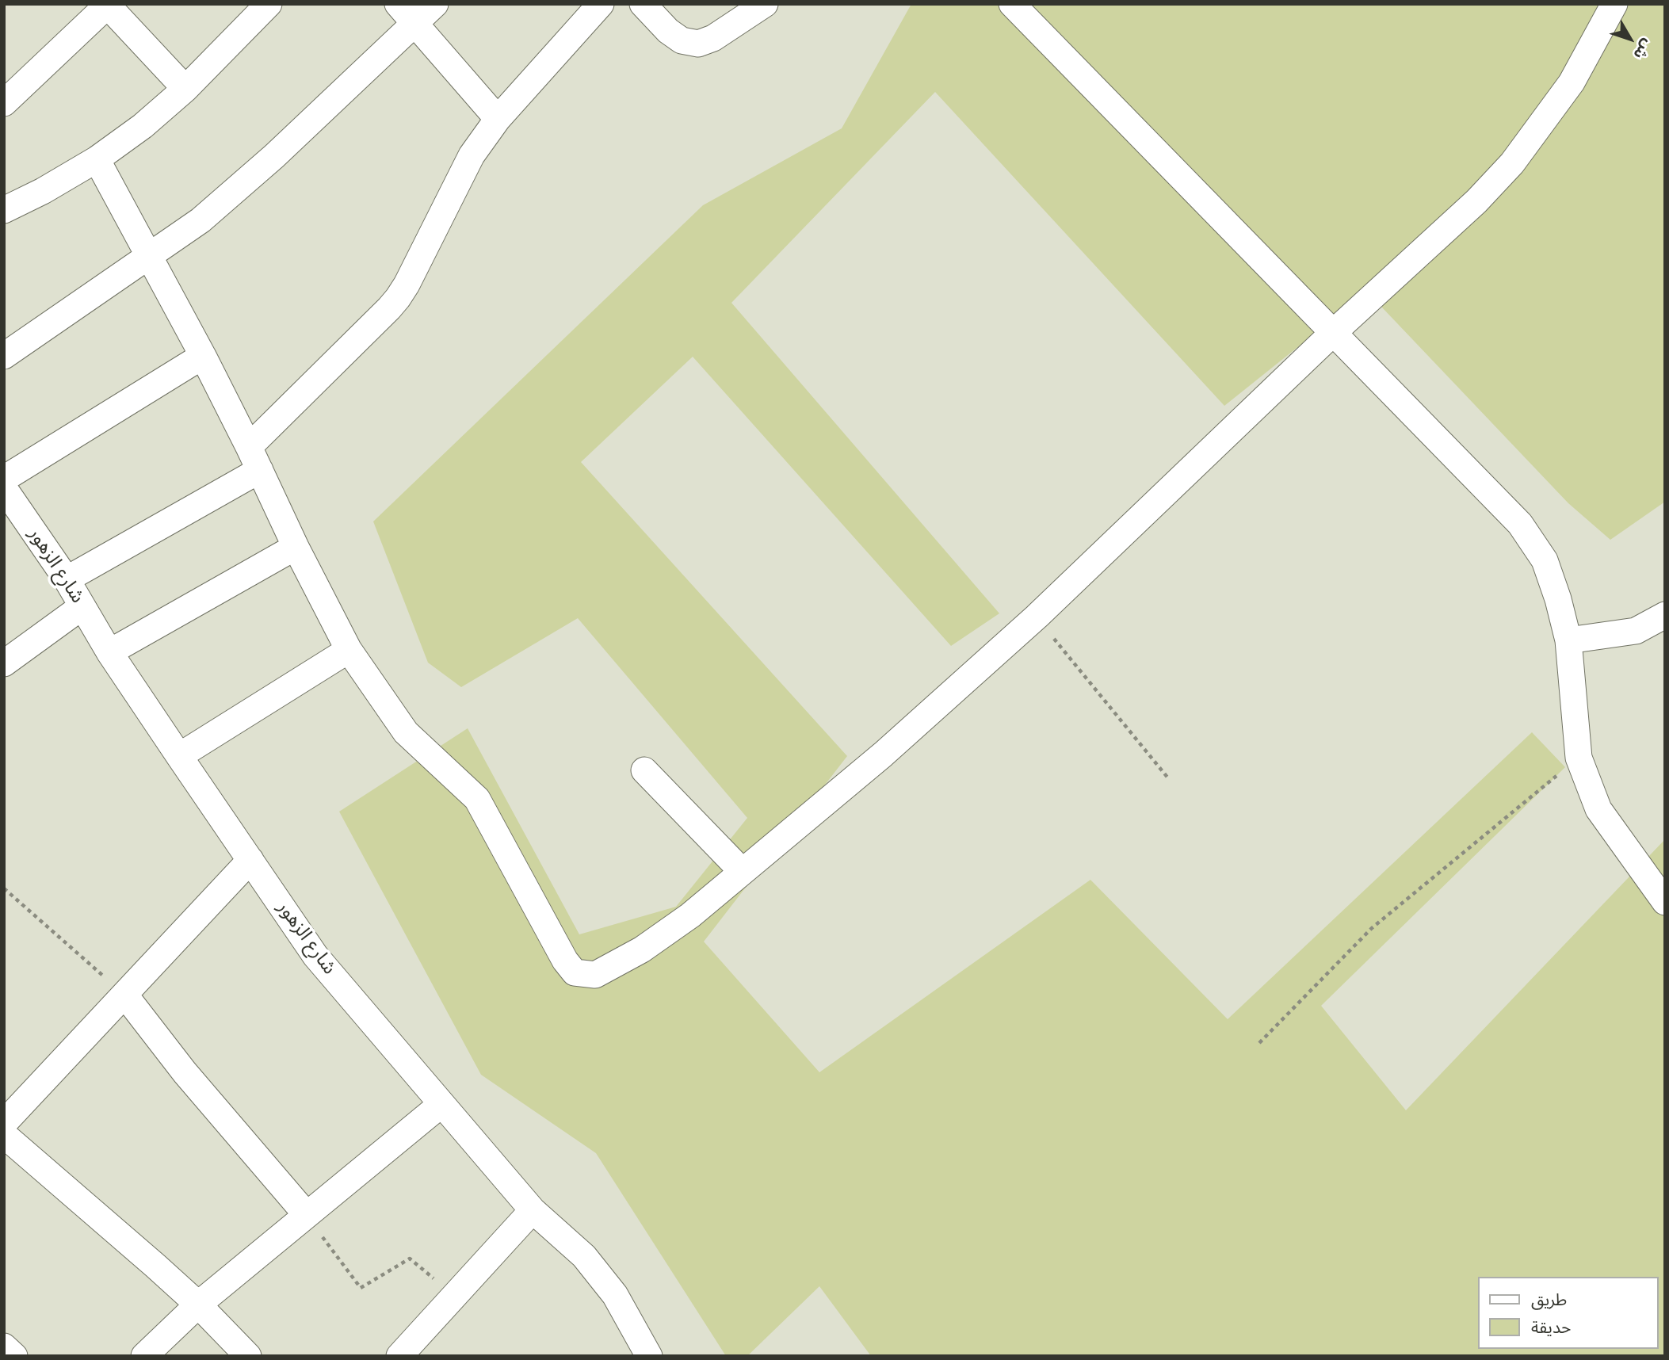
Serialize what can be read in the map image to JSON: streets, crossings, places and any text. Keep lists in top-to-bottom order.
{
  "streets": {
    "street": ["شارع الزهور"]
  },
  "legend": ["طريق", "حديقة"],
  "north": "bottom right"
}
